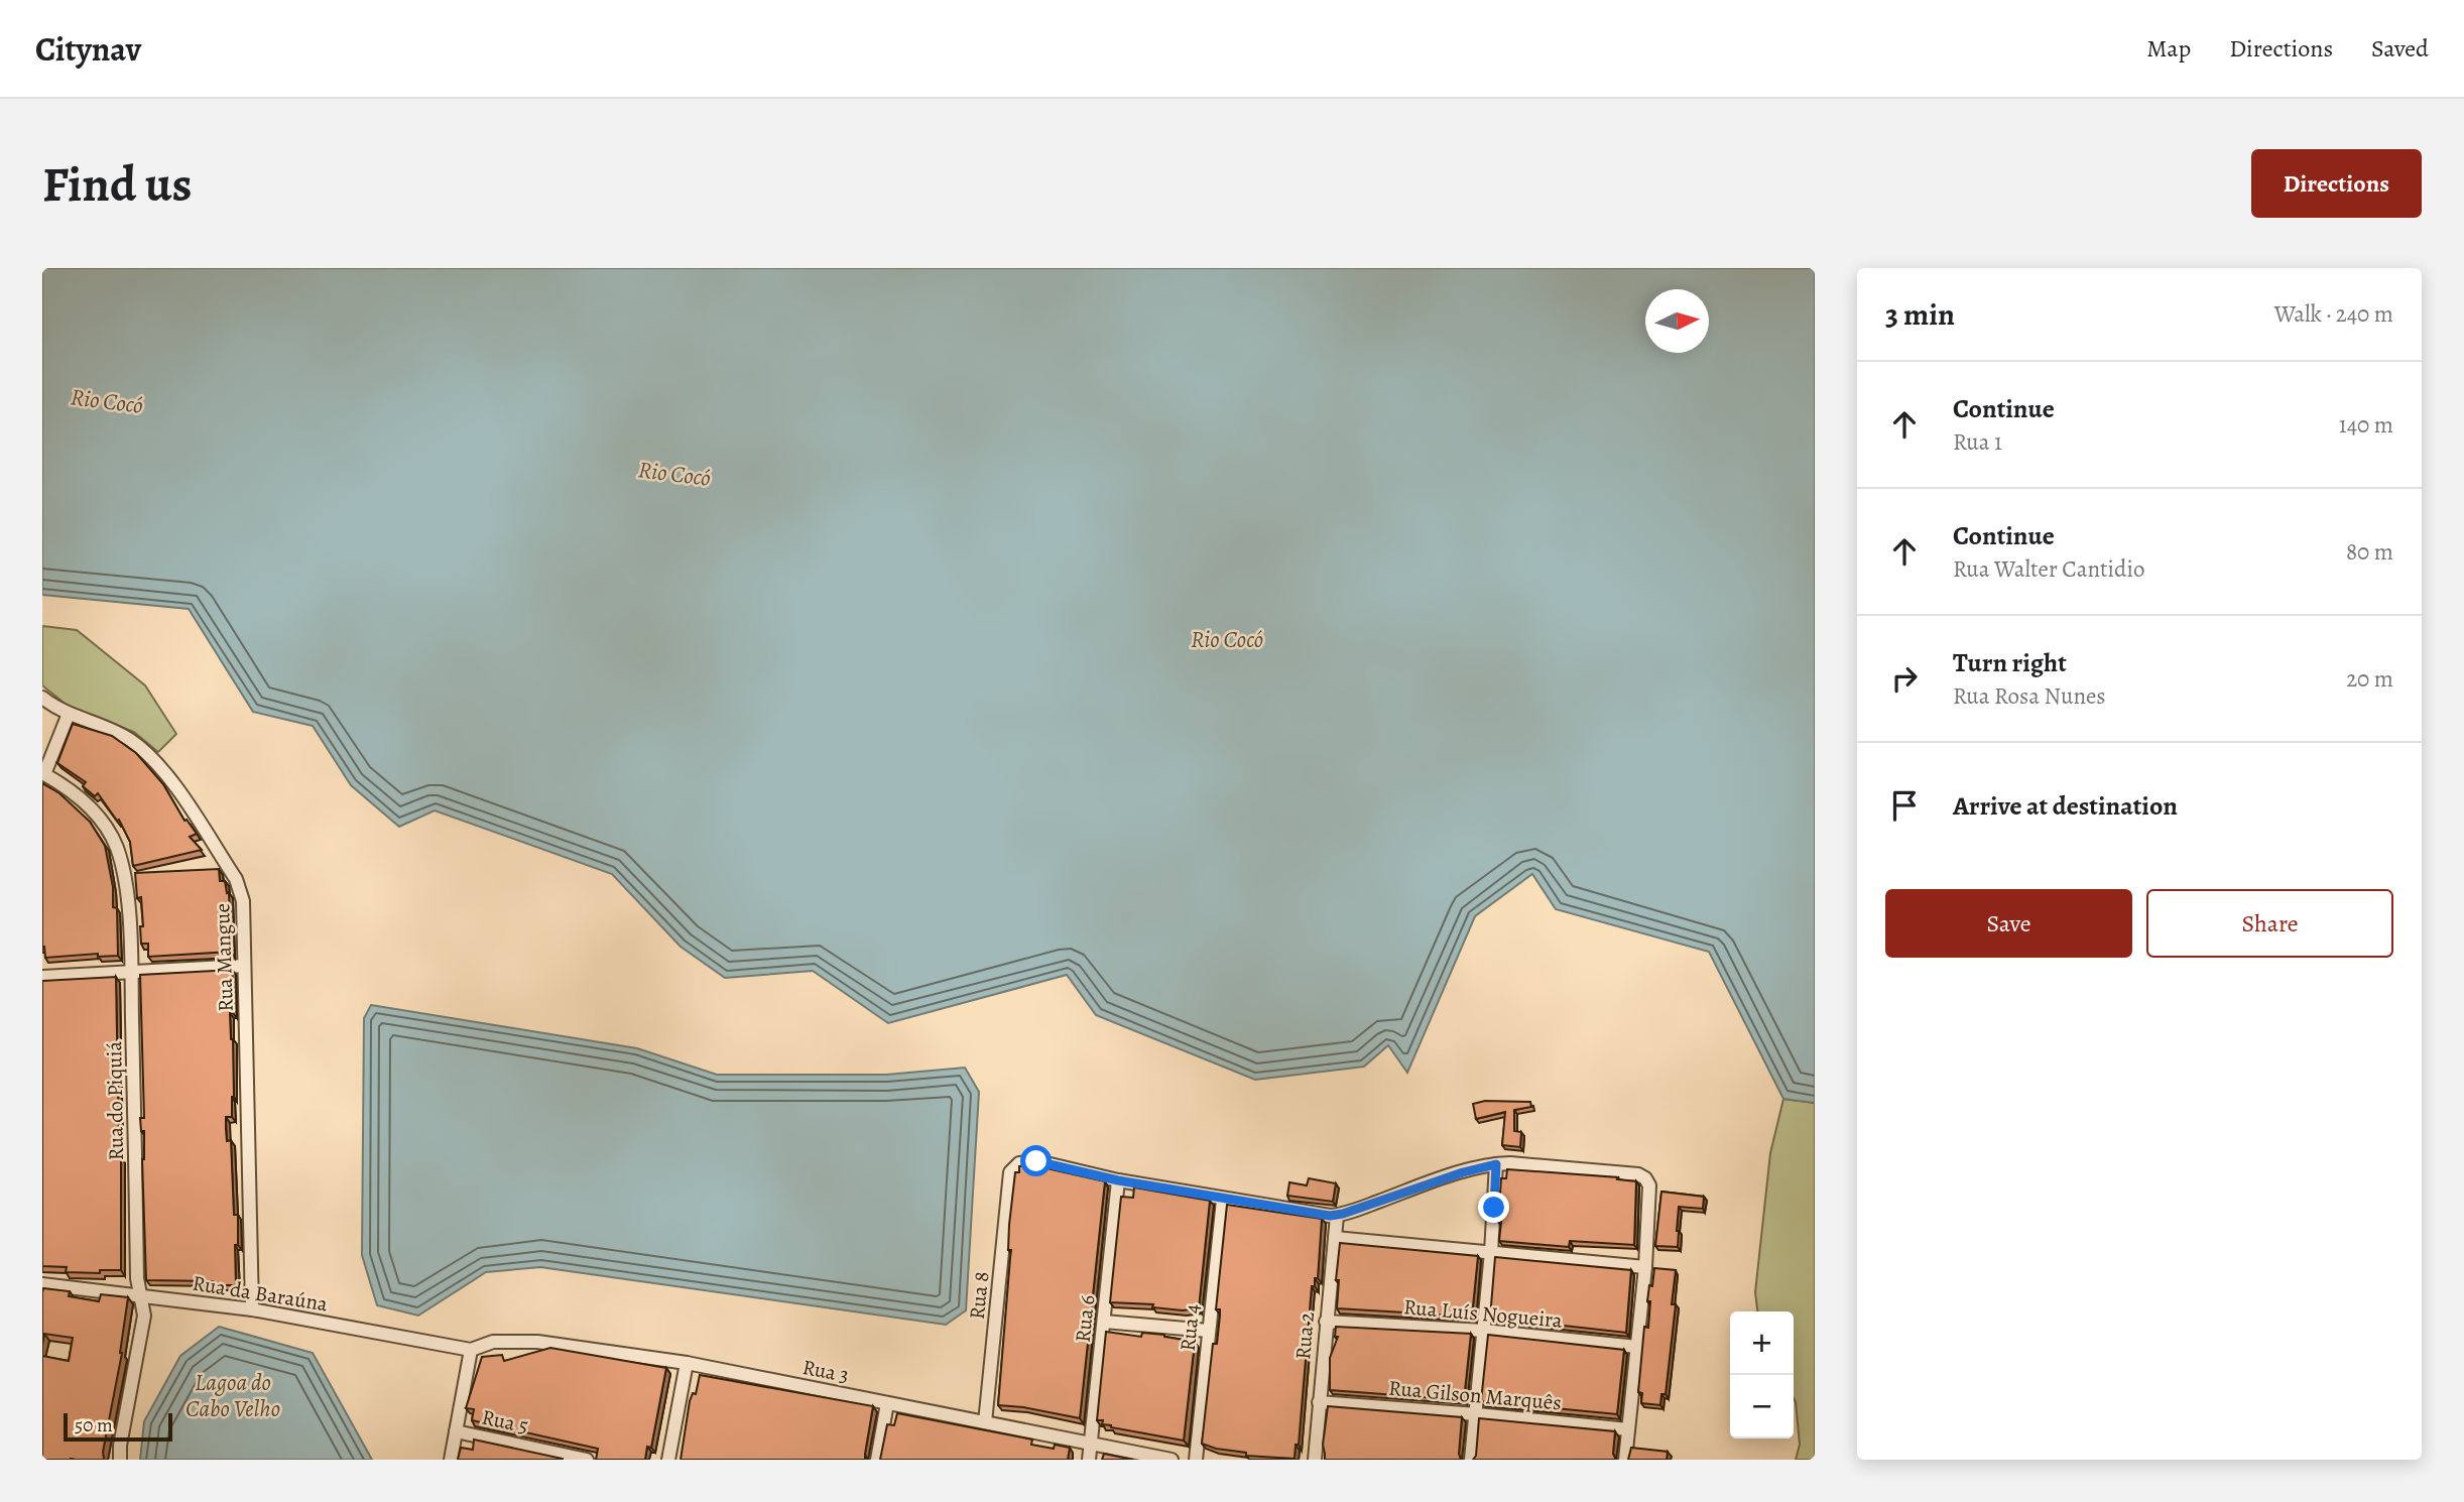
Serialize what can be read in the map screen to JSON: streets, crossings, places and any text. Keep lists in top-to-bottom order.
{
  "streets": {
    "street": [
      "Rua Mangue",
      "Rua do Piquiá",
      "Rua da Baraúna",
      "Rua 8",
      "Rua Luís Nogueira",
      "Rua 6",
      "Rua 4",
      "Rua 2",
      "Rua 3",
      "Rua Gilson Marquês",
      "Rua 5"
    ]
  },
  "crossings": [
    ["Rua Mangue", "Rua da Baraúna"],
    ["Rua do Piquiá", "Rua da Baraúna"],
    ["Rua da Baraúna", "Rua 3"],
    ["Rua 8", "Rua 6"],
    ["Rua 8", "Rua 3"],
    ["Rua Luís Nogueira", "Rua 2"],
    ["Rua 6", "Rua 3"],
    ["Rua 2", "Rua Gilson Marquês"]
  ],
  "water": ["Rio Cocó", "Lagoa do Cabo Velho"],
  "scale_bar": "50 m",
  "north": "right",
  "page": {
    "header": "Citynav",
    "nav": ["Map", "Directions", "Saved"],
    "buttons": [
      "Directions",
      ["Save", "Share"]
    ],
    "title": "Find us",
    "heading": ["3 min", "Walk · 240 m"],
    "list": [
      ["Continue", "Rua 1", "140 m"],
      ["Continue", "Rua Walter Cantidio", "80 m"],
      ["Turn right", "Rua Rosa Nunes", "20 m"],
      "Arrive at destination"
    ],
    "map_buttons": ["+", "−"],
    "scale": "50 m"
  }
}
